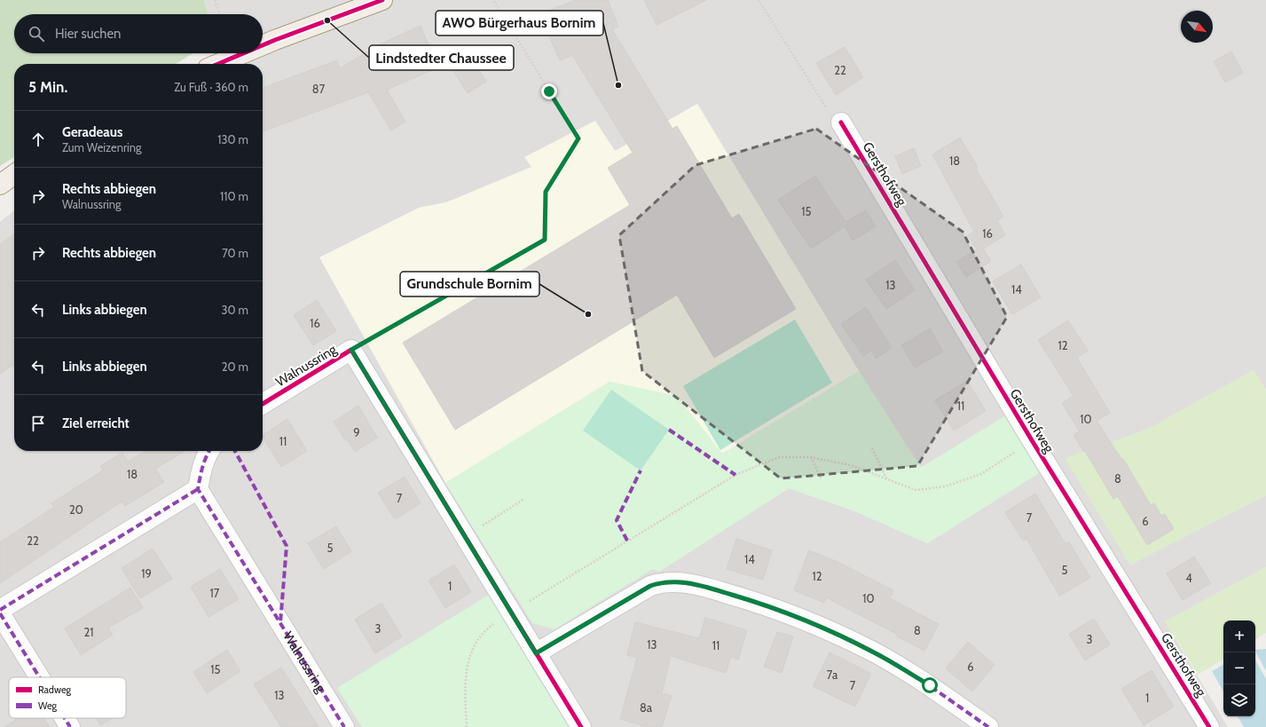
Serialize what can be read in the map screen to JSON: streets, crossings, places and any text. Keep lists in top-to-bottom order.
{
  "streets": {
    "street": ["Gersthofweg", "Walnussring"]
  },
  "places": ["Lindstedter Chaussee", "AWO Bürgerhaus Bornim", "Grundschule Bornim"],
  "house_numbers": [
    "22",
    "87",
    "18",
    "15",
    "16",
    "13",
    "14",
    "16",
    "12",
    "11",
    "10",
    "9",
    "11",
    "18",
    "8",
    "7",
    "20",
    "7",
    "6",
    "22",
    "5",
    "14",
    "5",
    "19",
    "12",
    "4",
    "1",
    "17",
    "10",
    "3",
    "8",
    "21",
    "3",
    "13",
    "11",
    "6",
    "15",
    "7a",
    "7",
    "13",
    "1",
    "8a"
  ],
  "legend": ["Radweg", "Weg"],
  "north": "bottom right",
  "page": {
    "search": "Hier suchen",
    "heading": ["5 Min.", "Zu Fuß · 360 m"],
    "list": [
      ["Geradeaus", "Zum Weizenring", "130 m"],
      ["Rechts abbiegen", "Walnussring", "110 m"],
      ["Rechts abbiegen", "70 m"],
      ["Links abbiegen", "30 m"],
      ["Links abbiegen", "20 m"],
      "Ziel erreicht"
    ],
    "map_buttons": ["+", "−"]
  }
}
